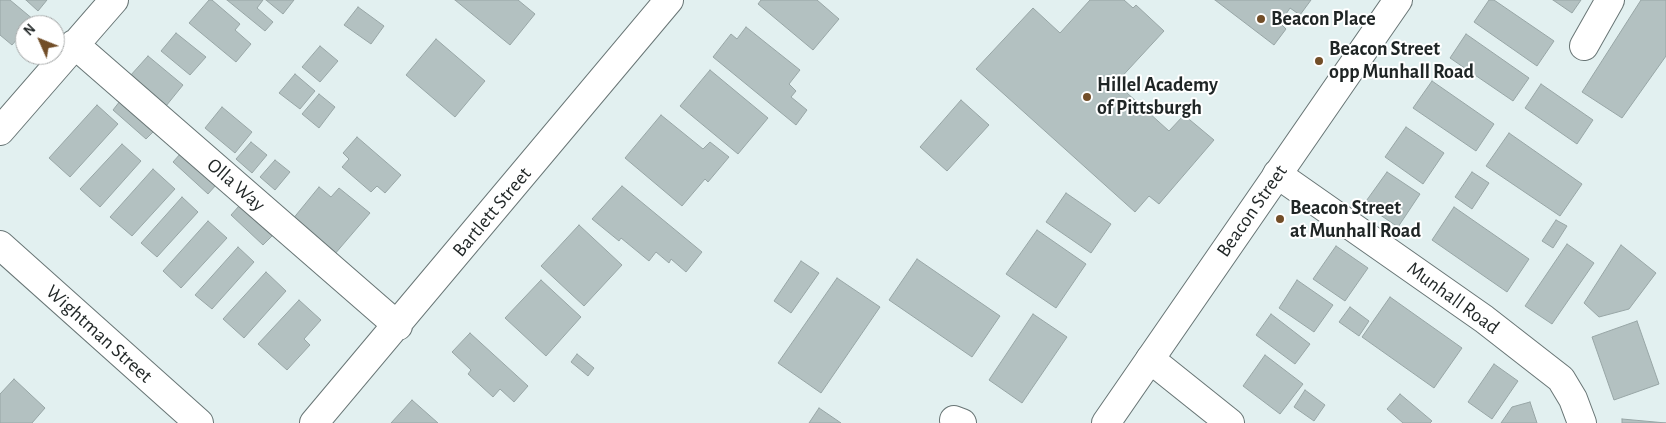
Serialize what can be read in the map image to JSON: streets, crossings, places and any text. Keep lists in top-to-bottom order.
{
  "streets": {
    "street": [
      "Olla Way",
      "Beacon Street",
      "Bartlett Street",
      "Munhall Road",
      "Wightman Street"
    ]
  },
  "crossings": [
    ["Olla Way", "Bartlett Street"],
    ["Beacon Street", "Munhall Road"]
  ],
  "places": [
    "Beacon Place",
    "Beacon Street opp Munhall Road",
    "Hillel Academy of Pittsburgh",
    "Beacon Street at Munhall Road"
  ],
  "north": "top left"
}
